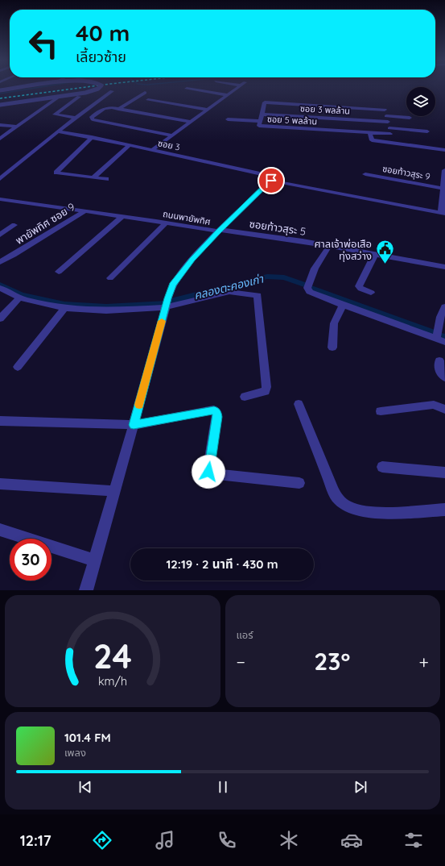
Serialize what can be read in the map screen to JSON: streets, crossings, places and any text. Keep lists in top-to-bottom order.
{
  "streets": {
    "street": [
      "ซอย 3 พลล้าน",
      "ซอย 5 พลล้าน",
      "ซอย 3",
      "ซอยท้าวสุระ 9",
      "ถนนพายัพทิศ",
      "พายัพทิศ ซอย 9",
      "ซอยท้าวสุระ 5"
    ]
  },
  "crossings": [
    ["ซอย 3 พลล้าน", "ซอย 5 พลล้าน"],
    ["ซอย 3", "ถนนพายัพทิศ"],
    ["ถนนพายัพทิศ", "พายัพทิศ ซอย 9"],
    ["ถนนพายัพทิศ", "ซอยท้าวสุระ 5"]
  ],
  "water": ["คลองตะคองเก่า"],
  "places": {
    "public building": ["ศาลเจ้าพ่อเสือ ทุ่งสว่าง"]
  },
  "page": {
    "turn": ["40 m", "เลี้ยวซ้าย"],
    "limit": "30",
    "trip": "12:19 · 2 นาที · 430 m",
    "tile": "แอร์",
    "heat": ["−", "23°", "+"],
    "song": ["101.4 FM", "เพลง"],
    "tabs": "12:17",
    "gauge": ["24", "km/h"]
  }
}
